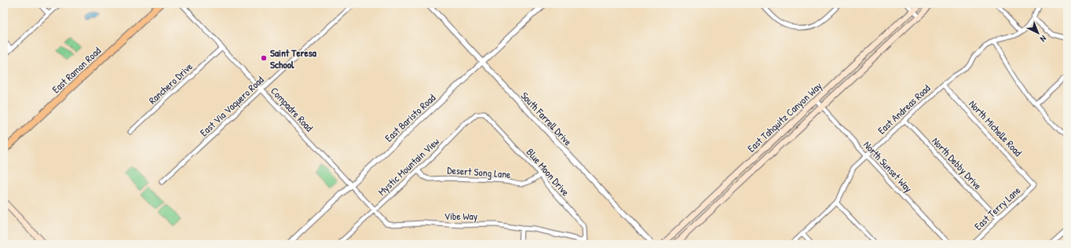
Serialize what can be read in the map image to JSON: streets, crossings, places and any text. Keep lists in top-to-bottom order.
{
  "streets": {
    "main road": ["East Ramon Road", "East Tahquitz Canyon Way"],
    "street": [
      "Ranchero Drive",
      "East Via Vaquero Road",
      "Compadre Road",
      "East Andreas Road",
      "East Baristo Road",
      "South Farrell Drive",
      "North Michelle Road",
      "North Debby Drive",
      "Mystic Mountain View",
      "North Sunset Way",
      "Desert Song Lane",
      "Blue Moon Drive",
      "East Terry Lane",
      "Vibe Way"
    ]
  },
  "crossings": [
    ["Ranchero Drive", "Compadre Road"],
    ["East Via Vaquero Road", "Compadre Road"],
    ["Compadre Road", "East Baristo Road"],
    ["Compadre Road", "Vibe Way"],
    ["East Andreas Road", "North Michelle Road"],
    ["East Andreas Road", "North Debby Drive"],
    ["East Andreas Road", "North Sunset Way"],
    ["East Tahquitz Canyon Way", "North Sunset Way"],
    ["East Baristo Road", "South Farrell Drive"],
    ["East Baristo Road", "Vibe Way"],
    ["North Michelle Road", "East Terry Lane"],
    ["North Debby Drive", "East Terry Lane"],
    ["Mystic Mountain View", "Desert Song Lane"],
    ["Mystic Mountain View", "Blue Moon Drive"],
    ["Mystic Mountain View", "Vibe Way"],
    ["Desert Song Lane", "Blue Moon Drive"],
    ["Blue Moon Drive", "Vibe Way"]
  ],
  "places": ["Saint Teresa School"],
  "north": "bottom right"
}
